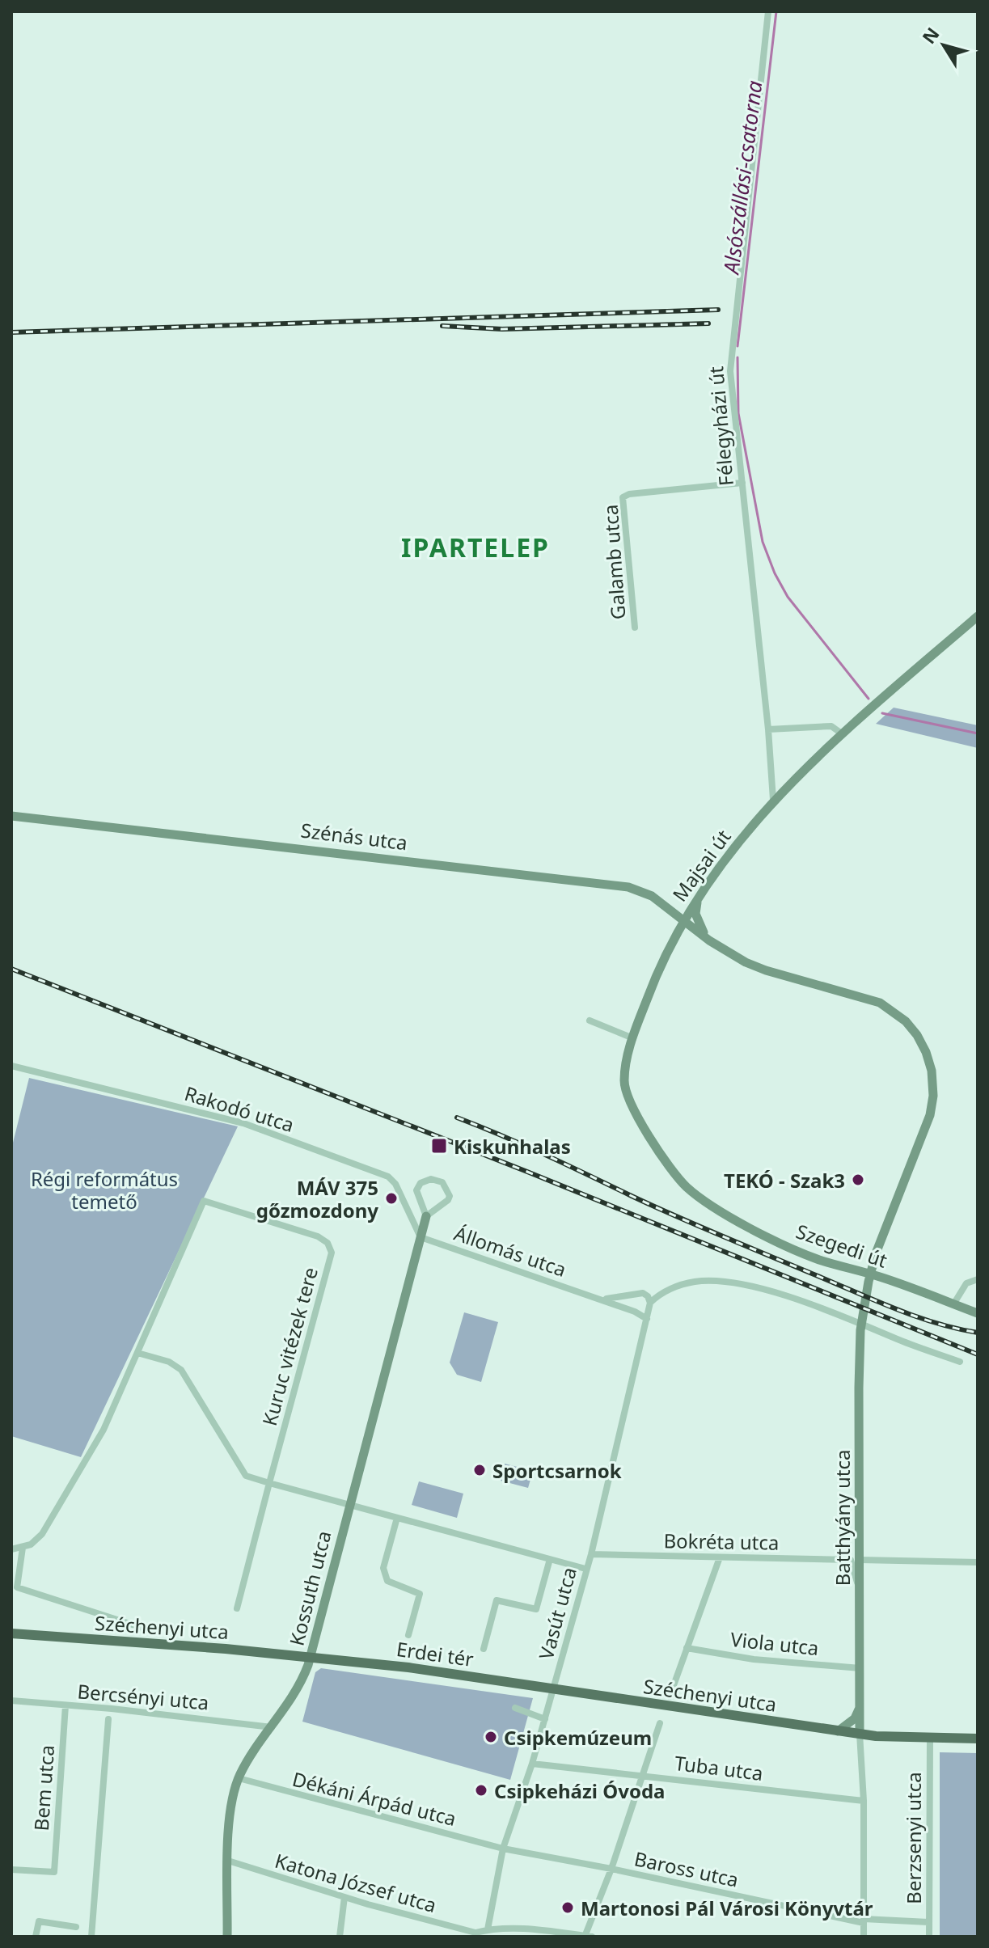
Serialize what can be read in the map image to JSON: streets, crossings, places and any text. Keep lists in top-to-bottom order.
{
  "streets": {
    "main road": [
      "Szénás utca",
      "Majsai út",
      "Szegedi út",
      "Batthyány utca",
      "Kossuth utca",
      "Széchenyi utca",
      "Erdei tér"
    ],
    "street": [
      "Félegyházi út",
      "Galamb utca",
      "Rakodó utca",
      "Állomás utca",
      "Kuruc vitézek tere",
      "Bokréta utca",
      "Vasút utca",
      "Viola utca",
      "Bercsényi utca",
      "Tuba utca",
      "Bem utca",
      "Dékáni Árpád utca",
      "Berzsenyi utca",
      "Baross utca",
      "Katona József utca"
    ]
  },
  "crossings": [
    ["Félegyházi út", "Galamb utca"],
    ["Félegyházi út", "Majsai út"],
    ["Szénás utca", "Majsai út"],
    ["Majsai út", "Szegedi út"],
    ["Rakodó utca", "Állomás utca"],
    ["Rakodó utca", "Kossuth utca"],
    ["Állomás utca", "Kossuth utca"],
    ["Állomás utca", "Vasút utca"],
    ["Batthyány utca", "Bokréta utca"],
    ["Batthyány utca", "Széchenyi utca"],
    ["Batthyány utca", "Viola utca"],
    ["Batthyány utca", "Tuba utca"],
    ["Batthyány utca", "Baross utca"],
    ["Bokréta utca", "Vasút utca"],
    ["Kossuth utca", "Széchenyi utca"],
    ["Kossuth utca", "Erdei tér"],
    ["Kossuth utca", "Bercsényi utca"],
    ["Kossuth utca", "Dékáni Árpád utca"],
    ["Kossuth utca", "Katona József utca"],
    ["Vasút utca", "Széchenyi utca"],
    ["Vasút utca", "Erdei tér"],
    ["Vasút utca", "Tuba utca"],
    ["Vasút utca", "Dékáni Árpád utca"],
    ["Vasút utca", "Baross utca"],
    ["Széchenyi utca", "Erdei tér"],
    ["Széchenyi utca", "Berzsenyi utca"],
    ["Bercsényi utca", "Bem utca"],
    ["Dékáni Árpád utca", "Baross utca"],
    ["Berzsenyi utca", "Baross utca"]
  ],
  "districts": ["IPARTELEP"],
  "water": ["Alsószállási-csatorna"],
  "parks": ["Régi református temető"],
  "places": {
    "transit": ["Kiskunhalas"],
    "other": [
      "TEKÓ - Szak3",
      "MÁV 375 gőzmozdony",
      "Sportcsarnok",
      "Csipkemúzeum",
      "Csipkeházi Óvoda",
      "Martonosi Pál Városi Könyvtár"
    ]
  },
  "north": "top left"
}
